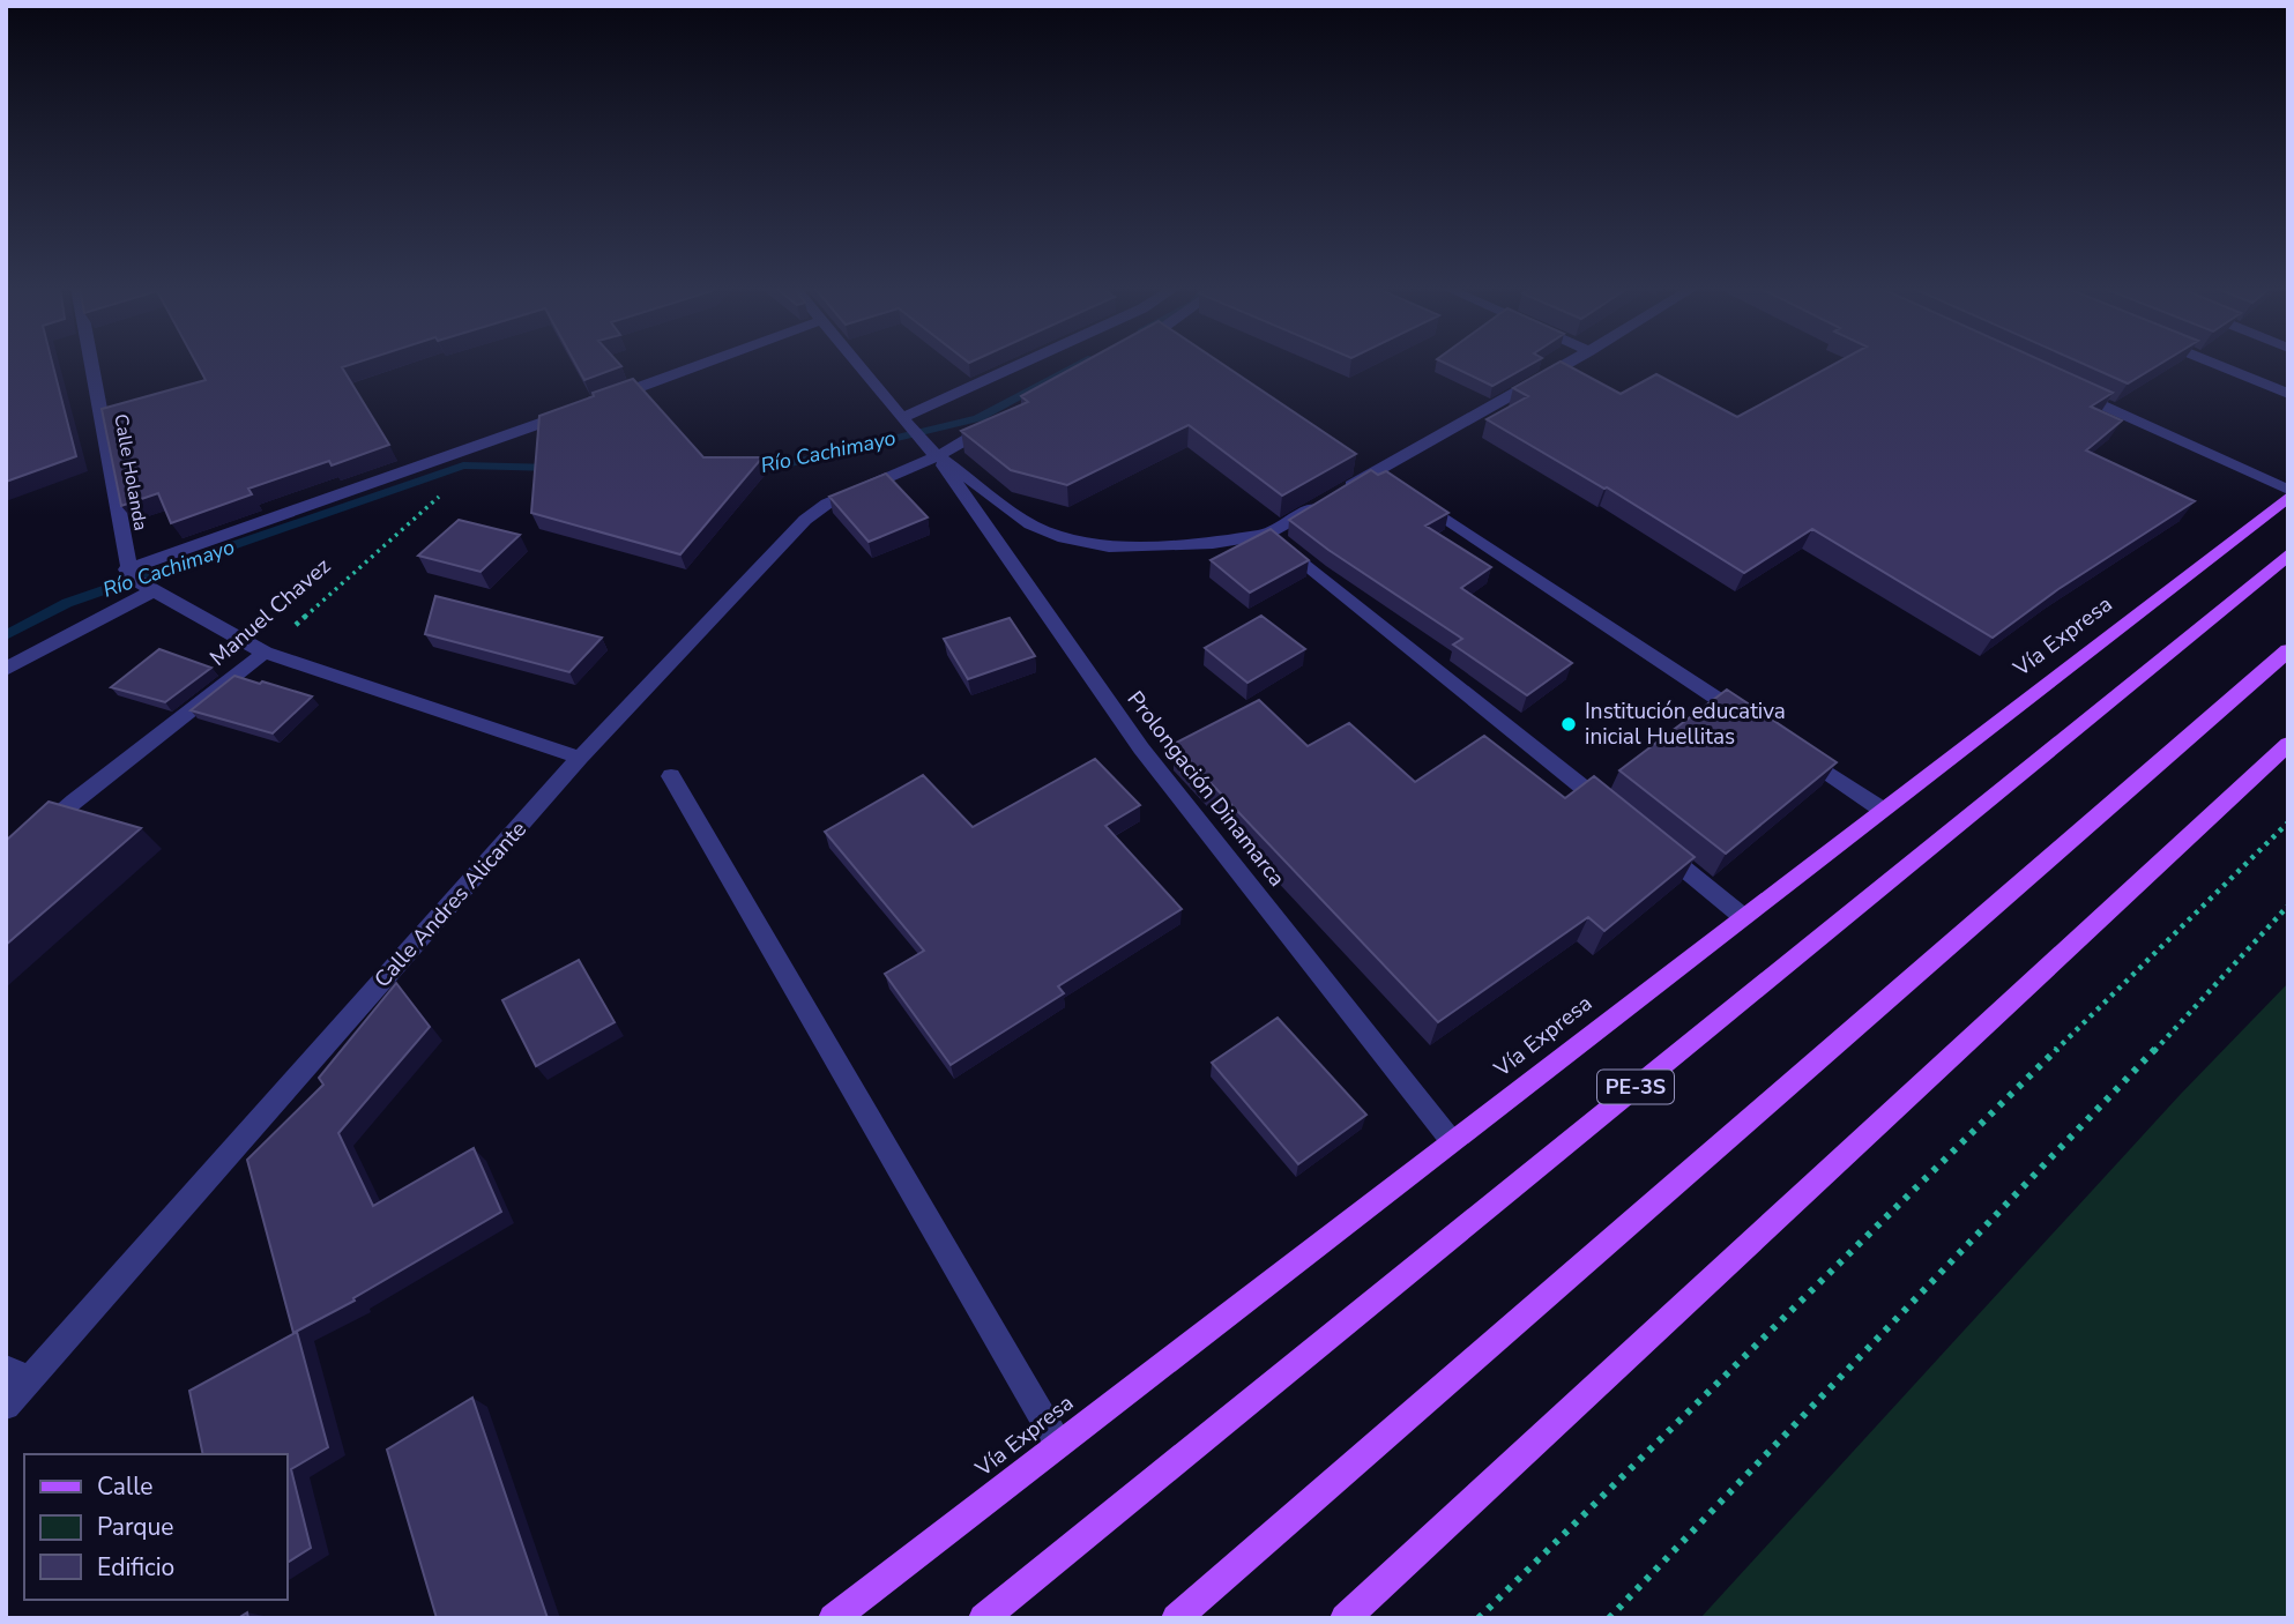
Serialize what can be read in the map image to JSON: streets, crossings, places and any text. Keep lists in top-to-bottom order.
{
  "streets": {
    "main road": ["Vía Expresa", "PE-3S"],
    "street": [
      "Calle Holanda",
      "Manuel Chavez",
      "Prolongación Dinamarca",
      "Calle Andres Alicante"
    ]
  },
  "crossings": [
    ["Vía Expresa", "Prolongación Dinamarca"],
    ["Prolongación Dinamarca", "Calle Andres Alicante"]
  ],
  "water": ["Río Cachimayo"],
  "places": ["Institución educativa inicial Huellitas"],
  "legend": ["Calle", "Parque", "Edificio"]
}
